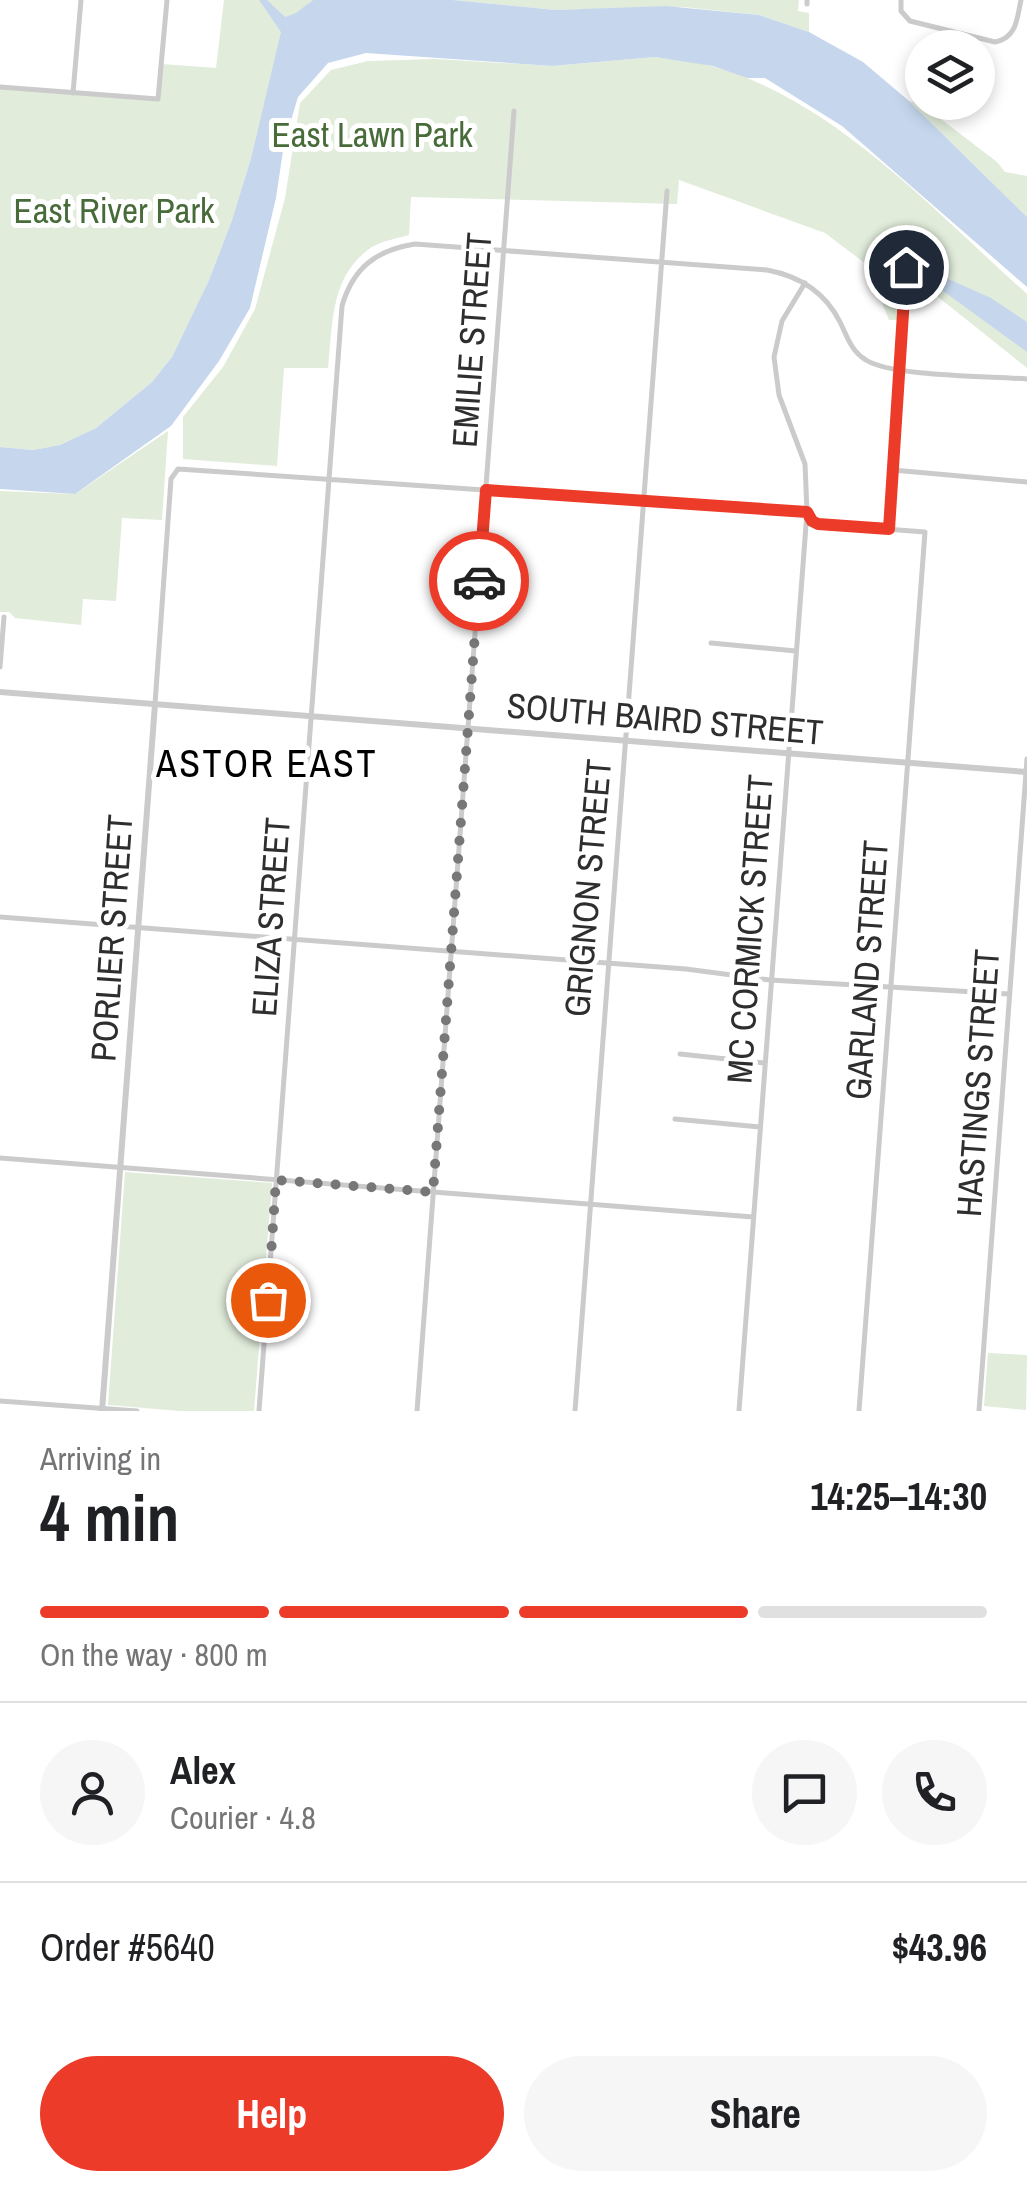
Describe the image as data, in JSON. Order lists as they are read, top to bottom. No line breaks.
{"streets":{"street":["EMILIE STREET","SOUTH BAIRD STREET","GRIGNON STREET","ELIZA STREET","MC CORMICK STREET","PORLIER STREET","GARLAND STREET","HASTINGS STREET"]},"crossings":[["EMILIE STREET","SOUTH BAIRD STREET"],["EMILIE STREET","ELIZA STREET"],["SOUTH BAIRD STREET","GRIGNON STREET"],["SOUTH BAIRD STREET","ELIZA STREET"],["SOUTH BAIRD STREET","MC CORMICK STREET"],["SOUTH BAIRD STREET","PORLIER STREET"],["SOUTH BAIRD STREET","GARLAND STREET"],["SOUTH BAIRD STREET","HASTINGS STREET"],["ELIZA STREET","PORLIER STREET"]],"districts":["ASTOR EAST"],"parks":["East Lawn Park","East River Park"],"page":{"heading":["4 min","Arriving in","14:25–14:30"],"panel":["Alex","Courier · 4.8","Order #5640","$43.96"],"bar":"On the way · 800 m","buttons":["Help","Share"]}}
